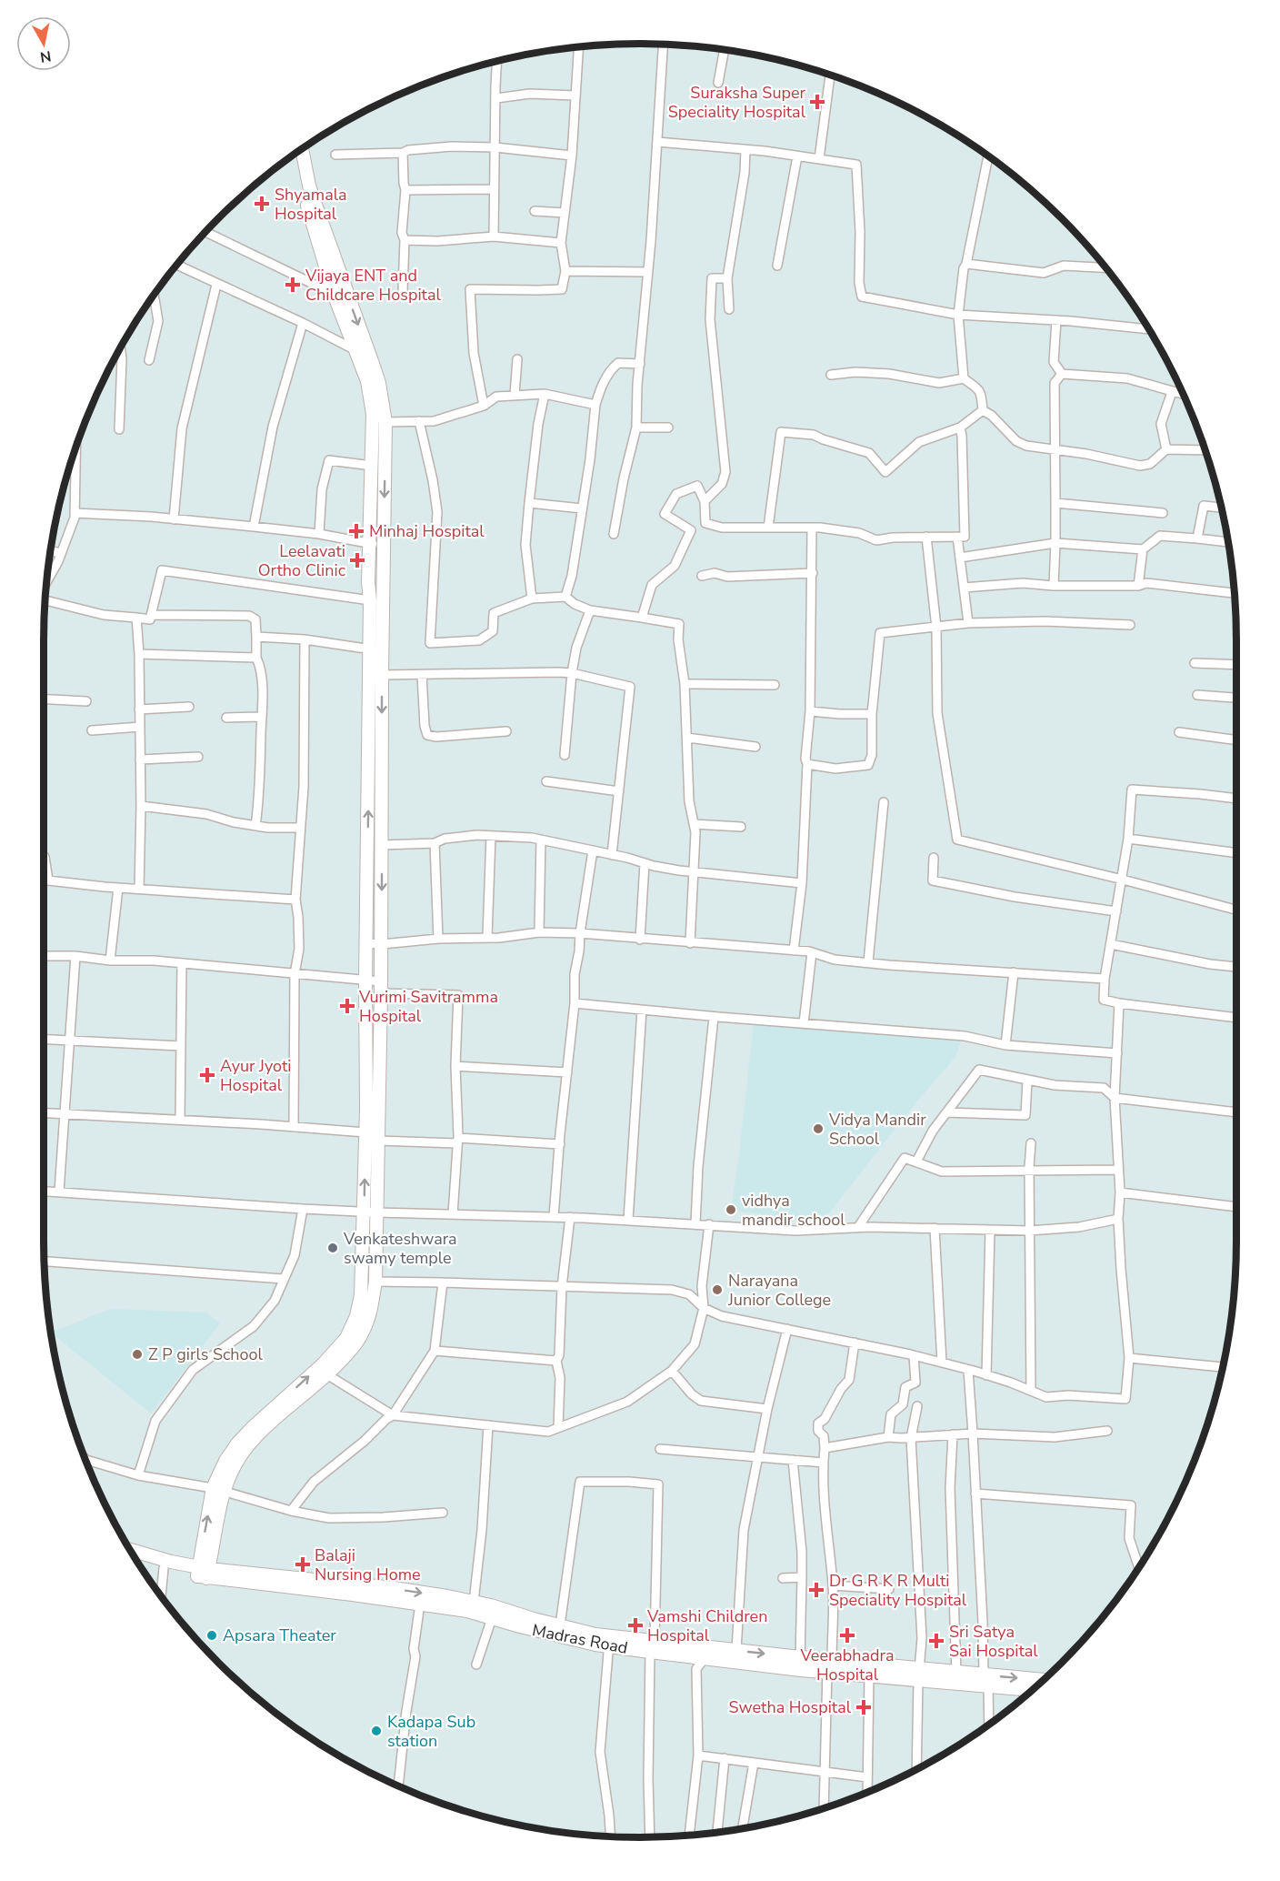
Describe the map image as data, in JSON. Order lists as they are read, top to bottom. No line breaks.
{"streets":{"main road":["Madras Road"]},"places":{"health":["Suraksha Super Speciality Hospital","Shyamala Hospital","Vijaya ENT and Childcare Hospital","Minhaj Hospital","Leelavati Ortho Clinic","Vurimi Savitramma Hospital","Ayur Jyoti Hospital","Balaji Nursing Home","Dr G R K R Multi Speciality Hospital","Vamshi Children Hospital","Veerabhadra Hospital","Sri Satya Sai Hospital","Swetha Hospital"],"other":["Vidya Mandir School","vidhya mandir school","Venkateshwara swamy temple","Narayana Junior College","Z P girls School","Apsara Theater","Kadapa Sub station"]},"north":"bottom"}
